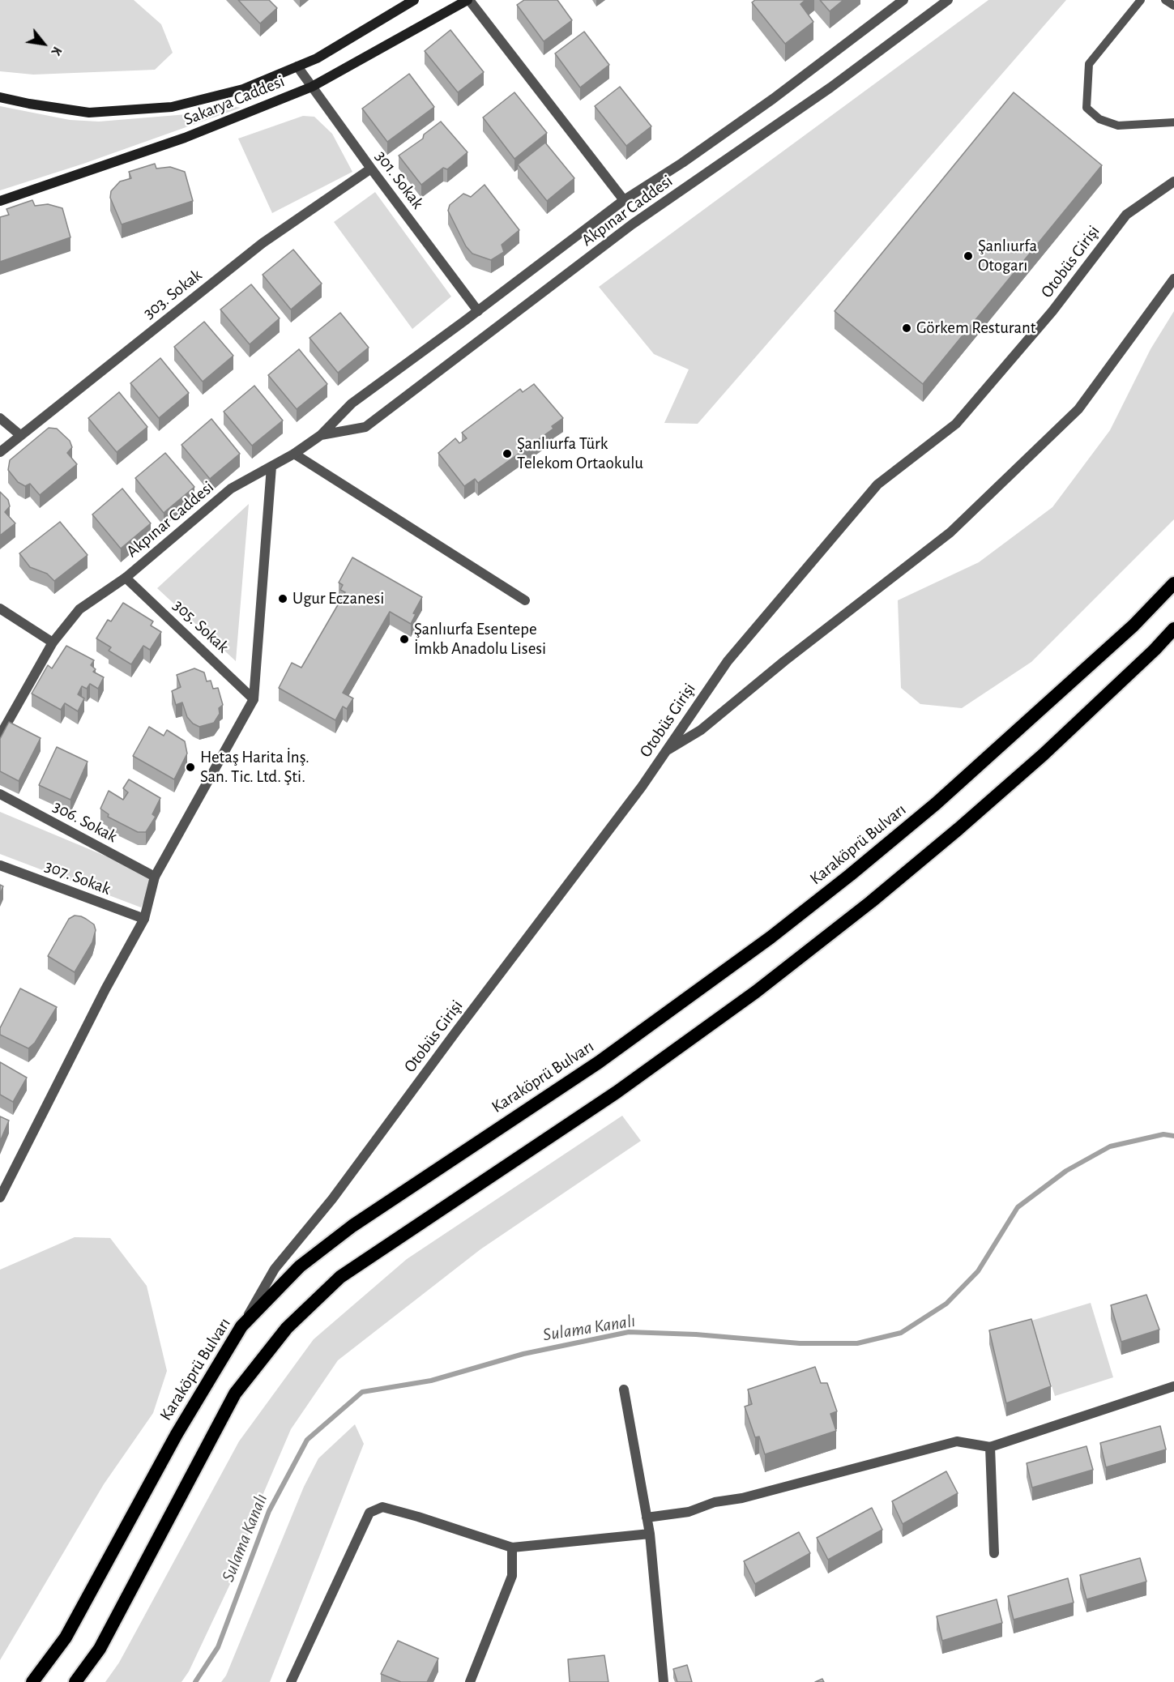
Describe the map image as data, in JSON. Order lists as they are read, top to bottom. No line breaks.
{"streets":{"highway":["Karaköprü Bulvarı"],"main road":["Sakarya Caddesi"],"street":["301. Sokak","Akpınar Caddesi","Otobüs Girişi","303. Sokak","305. Sokak","306. Sokak","307. Sokak"]},"crossings":[["Sakarya Caddesi","301. Sokak"],["301. Sokak","Akpınar Caddesi"],["301. Sokak","303. Sokak"],["Akpınar Caddesi","305. Sokak"],["Otobüs Girişi","Karaköprü Bulvarı"]],"water":["Sulama Kanalı"],"places":["Şanlıurfa Otogarı","Görkem Resturant","Şanlıurfa Türk Telekom Ortaokulu","Ugur Eczanesi","Şanlıurfa Esentepe İmkb Anadolu Lisesi","Hetaş Harita İnş. San. Tic. Ltd. Şti."],"north":"bottom right"}
